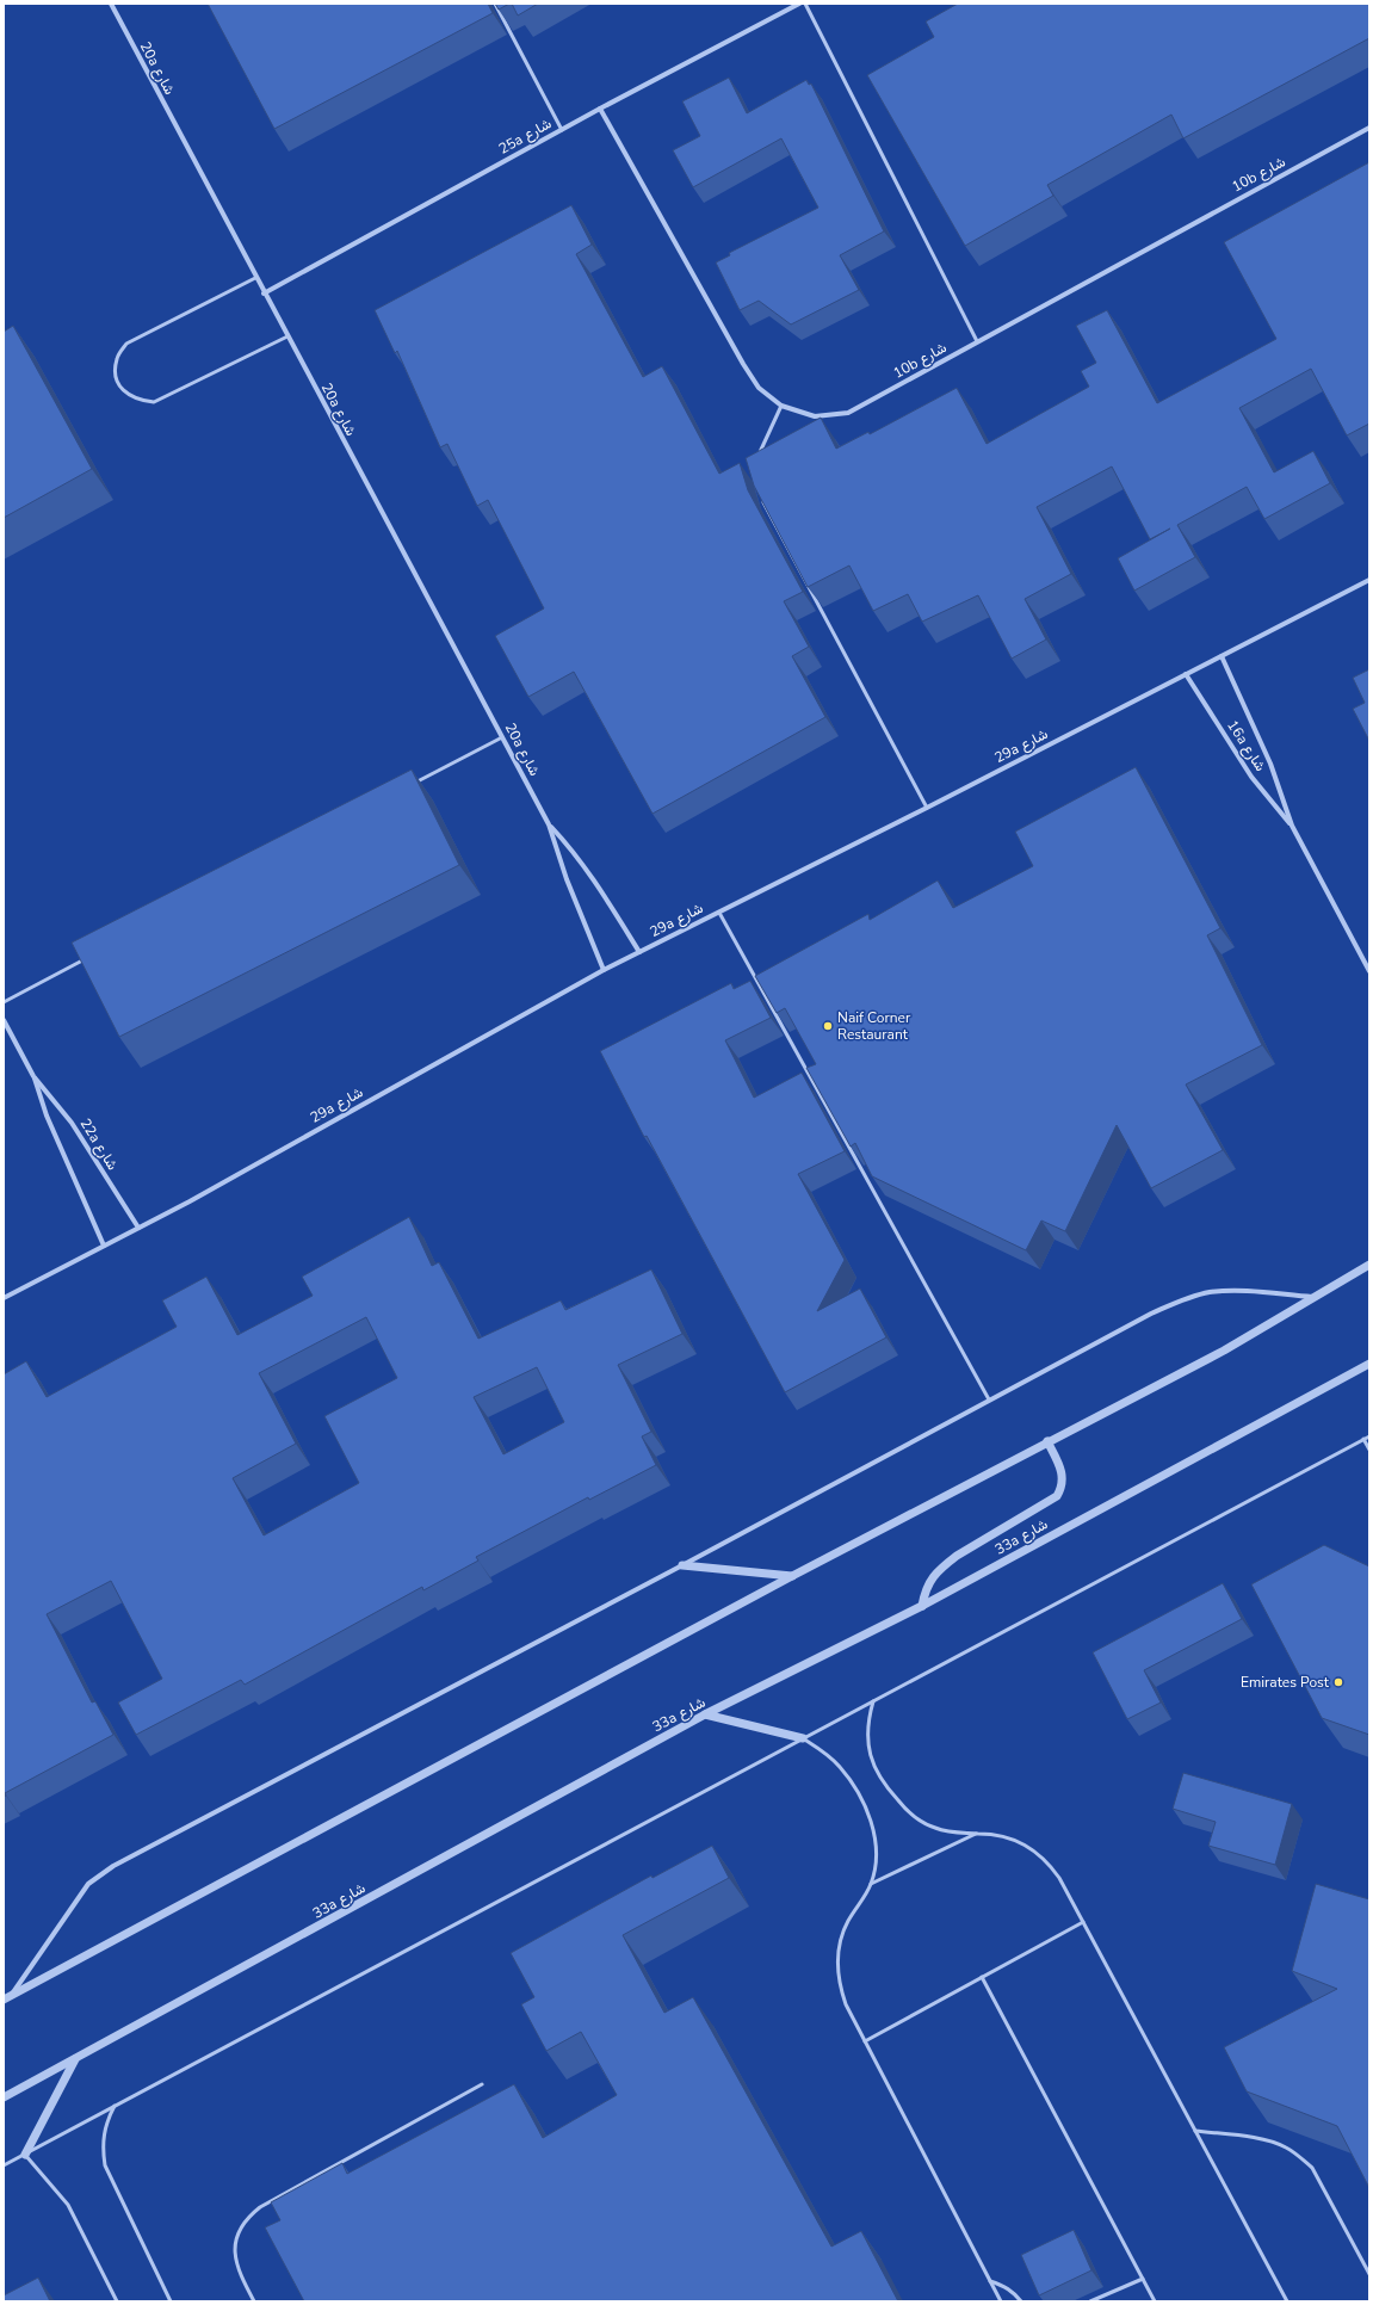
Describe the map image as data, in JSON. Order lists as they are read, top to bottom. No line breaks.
{"streets":{"street":["20a شارع","25a شارع","10b شارع","29a شارع","16a شارع","22a شارع","33a شارع"]},"crossings":[["20a شارع","25a شارع"],["20a شارع","29a شارع"],["25a شارع","10b شارع"],["29a شارع","16a شارع"],["29a شارع","22a شارع"]],"places":["Naif Corner Restaurant","Emirates Post"]}
